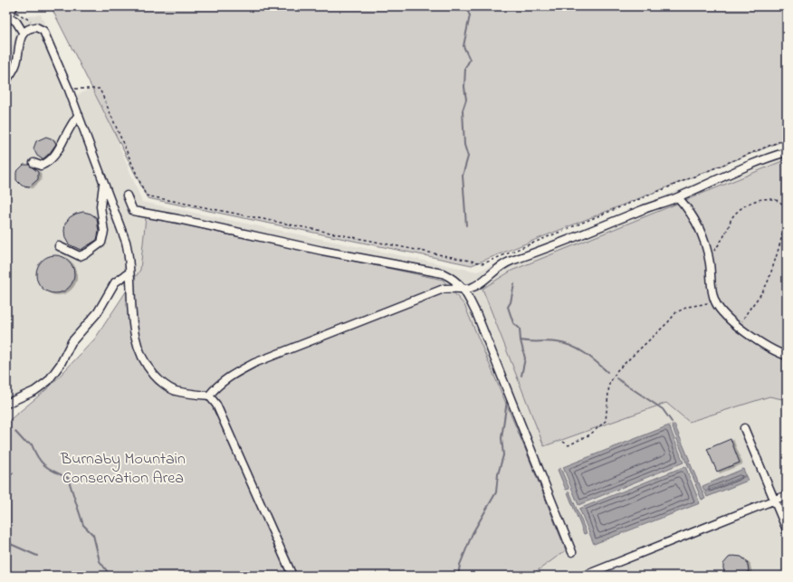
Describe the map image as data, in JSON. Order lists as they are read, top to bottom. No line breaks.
{"parks":["Burnaby Mountain Conservation Area"]}
